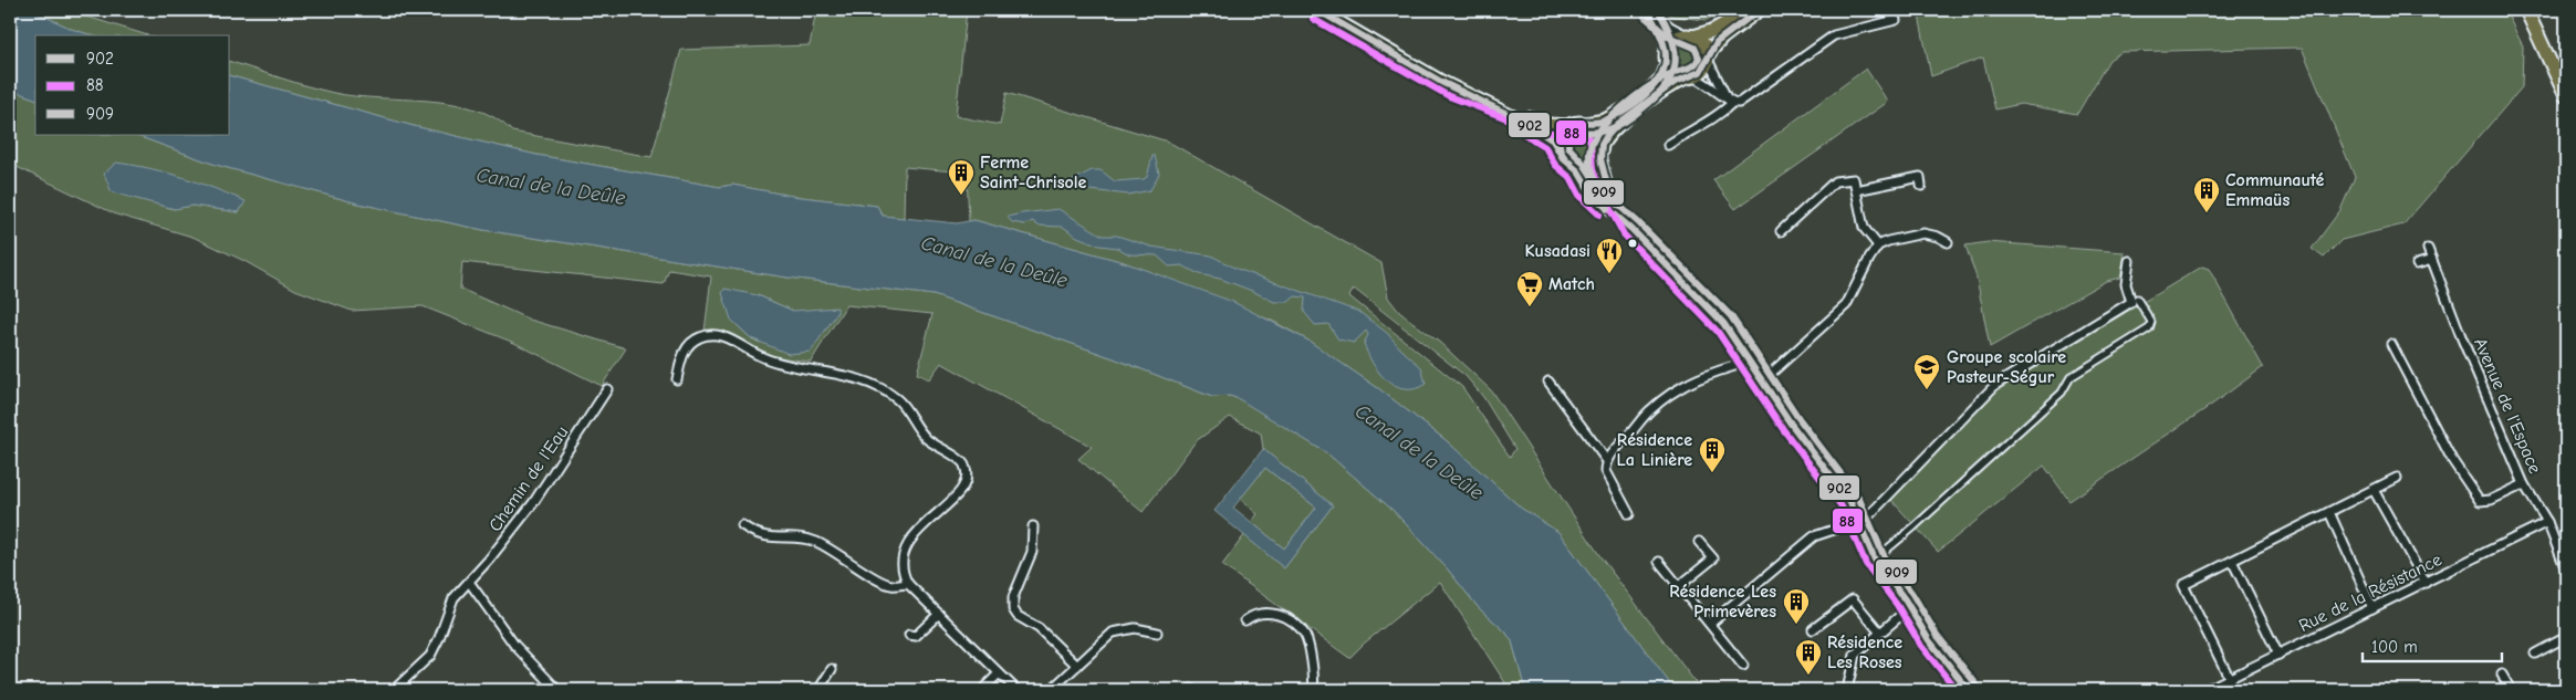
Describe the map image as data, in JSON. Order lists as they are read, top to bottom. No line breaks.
{"streets":{"street":["Avenue de l'Espace","Chemin de l'Eau","Rue de la Résistance"]},"crossings":[["Avenue de l'Espace","Rue de la Résistance"]],"water":["Canal de la Deûle"],"places":{"building":["Ferme Saint-Chrisole","Communauté Emmaüs","Résidence La Linière","Résidence Les Primevères","Résidence Les Roses"],"restaurant":["Kusadasi"],"supermarket":["Match"],"school or university":["Groupe scolaire Pasteur-Ségur"]},"lines":["transit line 902","transit line 909","transit line 88"],"legend":["902","88","909"],"scale_bar":"100 m"}
